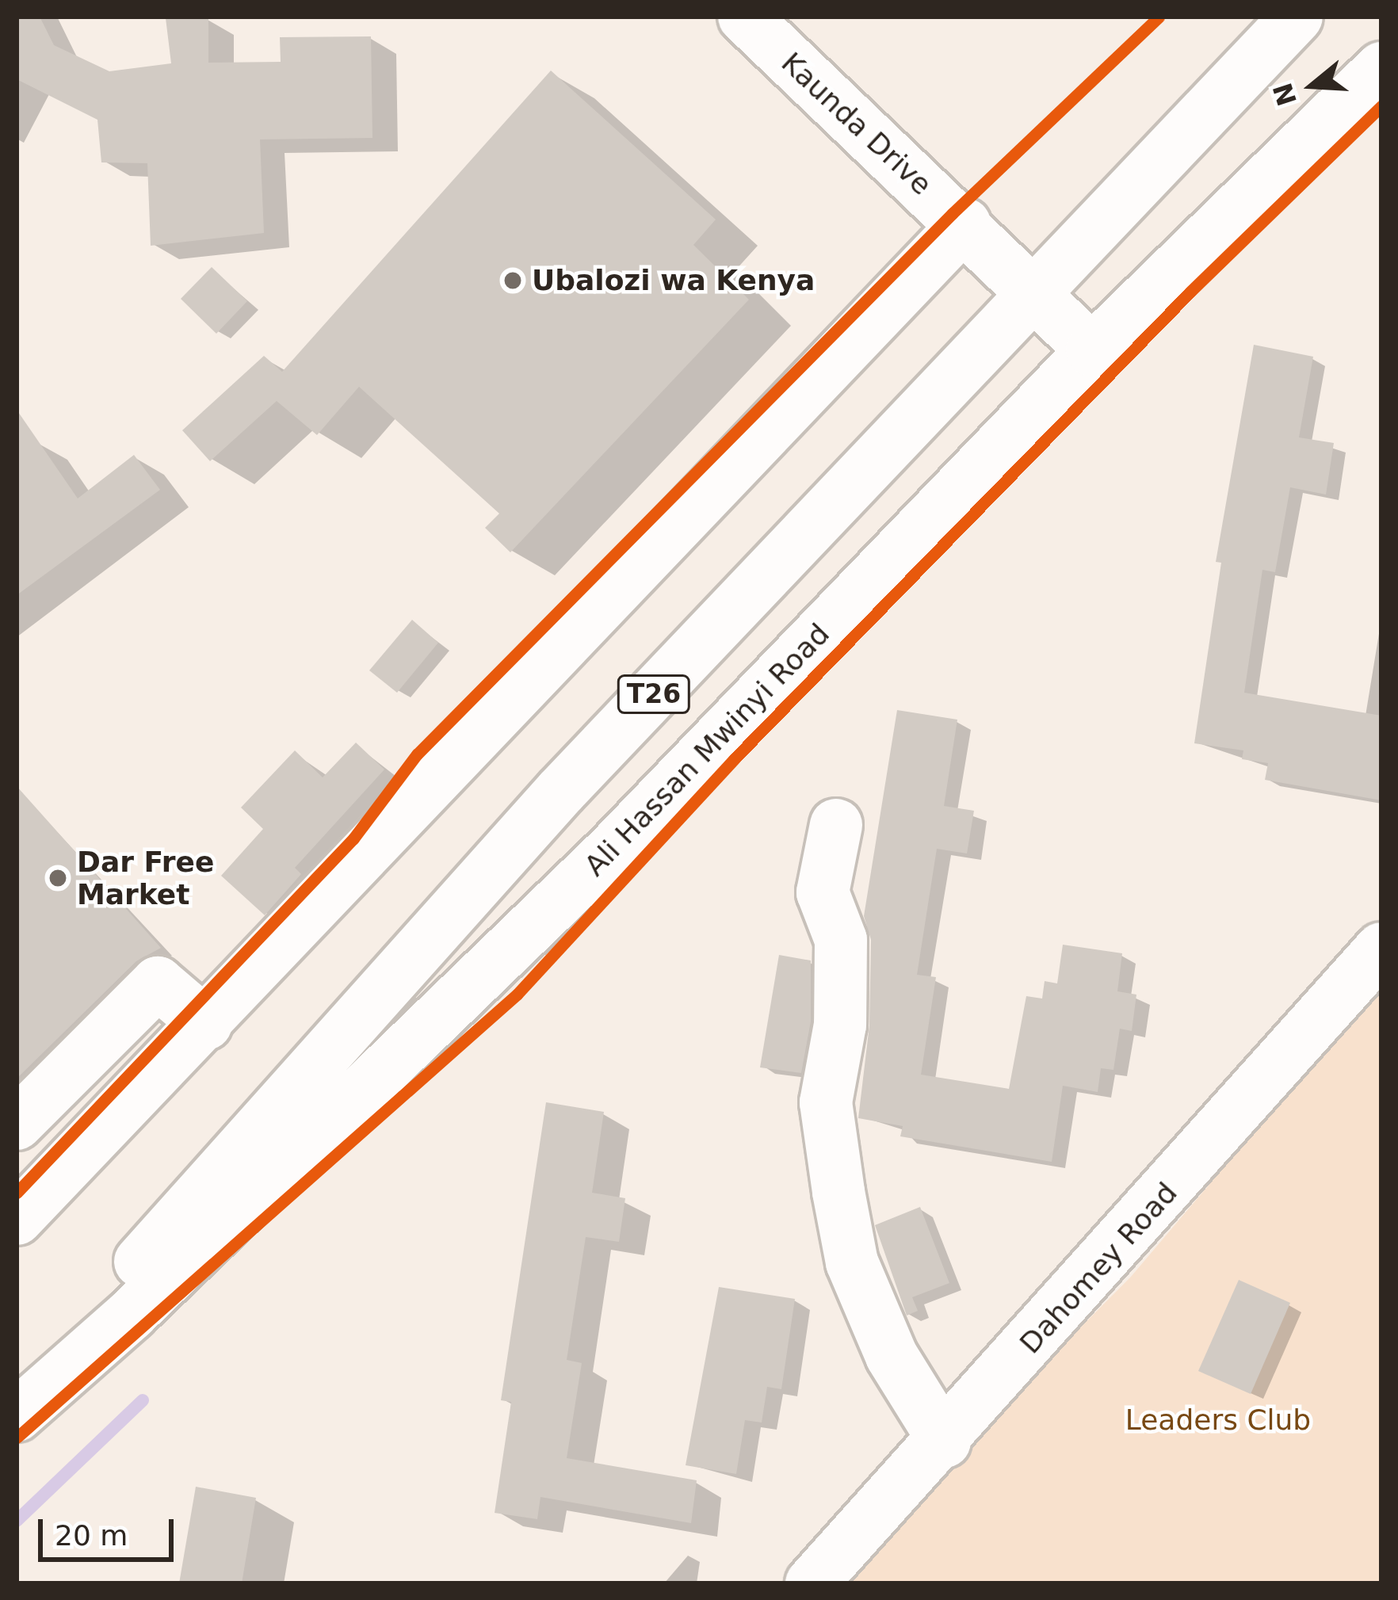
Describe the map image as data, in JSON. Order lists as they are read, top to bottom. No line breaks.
{"streets":{"main road":["Kaunda Drive","T26","Ali Hassan Mwinyi Road","Dahomey Road"]},"crossings":[["Kaunda Drive","T26"],["Kaunda Drive","Ali Hassan Mwinyi Road"]],"parks":["Leaders Club"],"places":["Ubalozi wa Kenya","Dar Free Market"],"scale_bar":"20 m","north":"left"}
